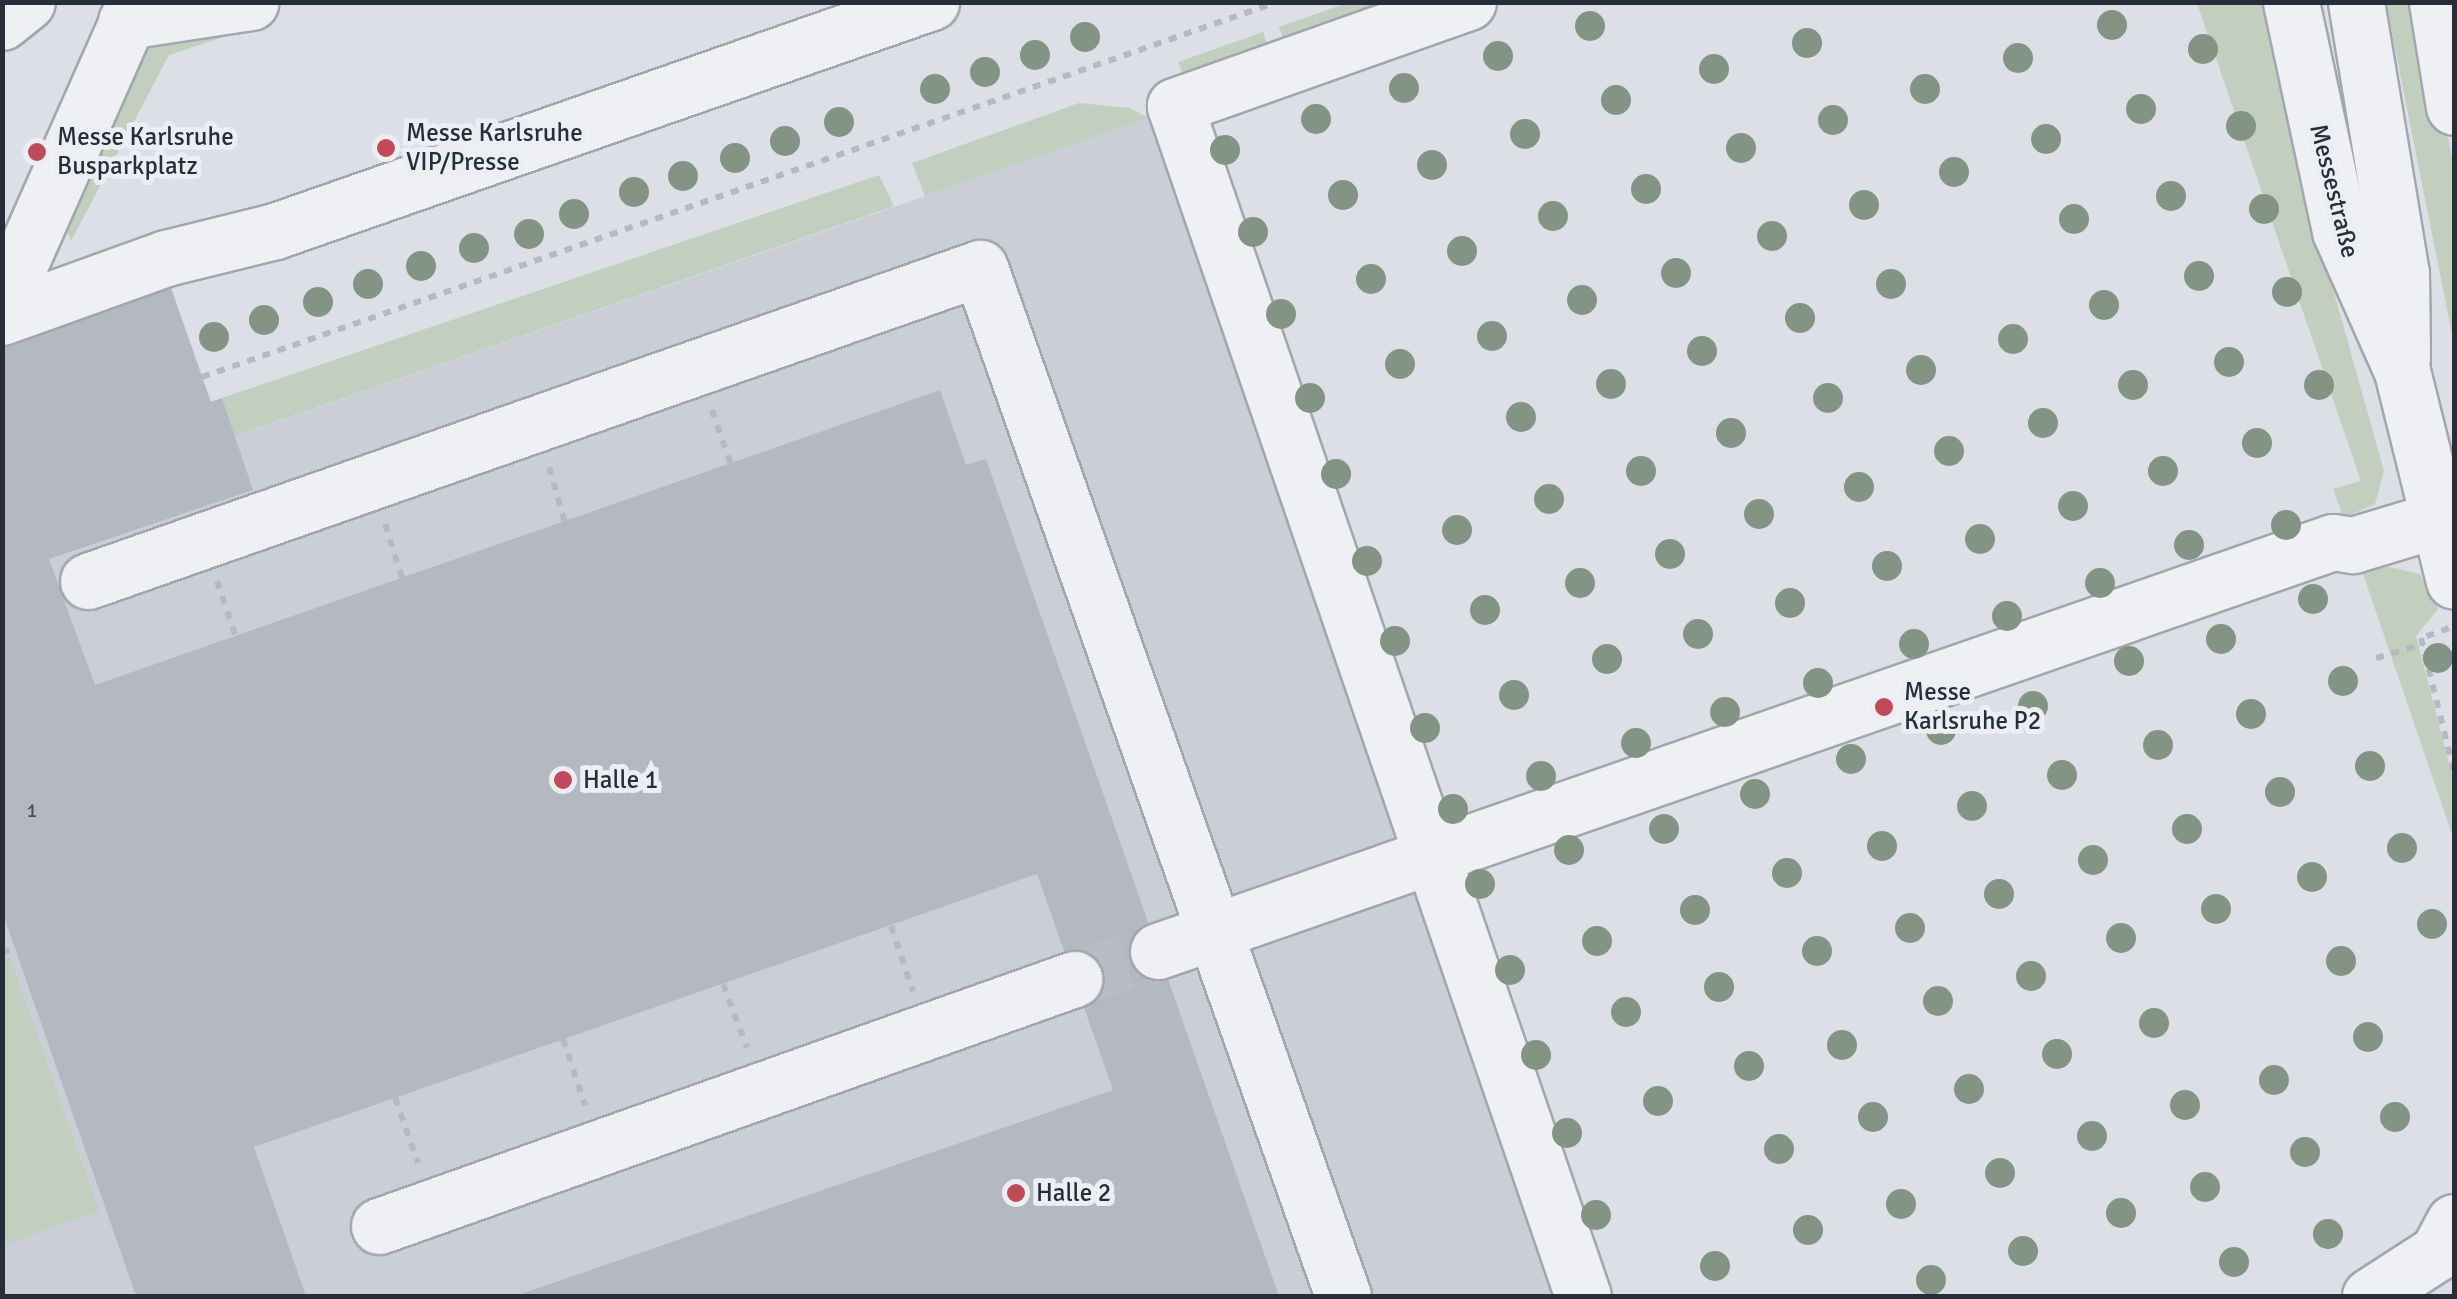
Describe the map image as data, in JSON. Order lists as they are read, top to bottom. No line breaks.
{"streets":{"street":["Messestraße"]},"places":["Messe Karlsruhe VIP/Presse","Messe Karlsruhe Busparkplatz","Messe Karlsruhe P2","Halle 1","Halle 2"],"house_numbers":["1"]}
